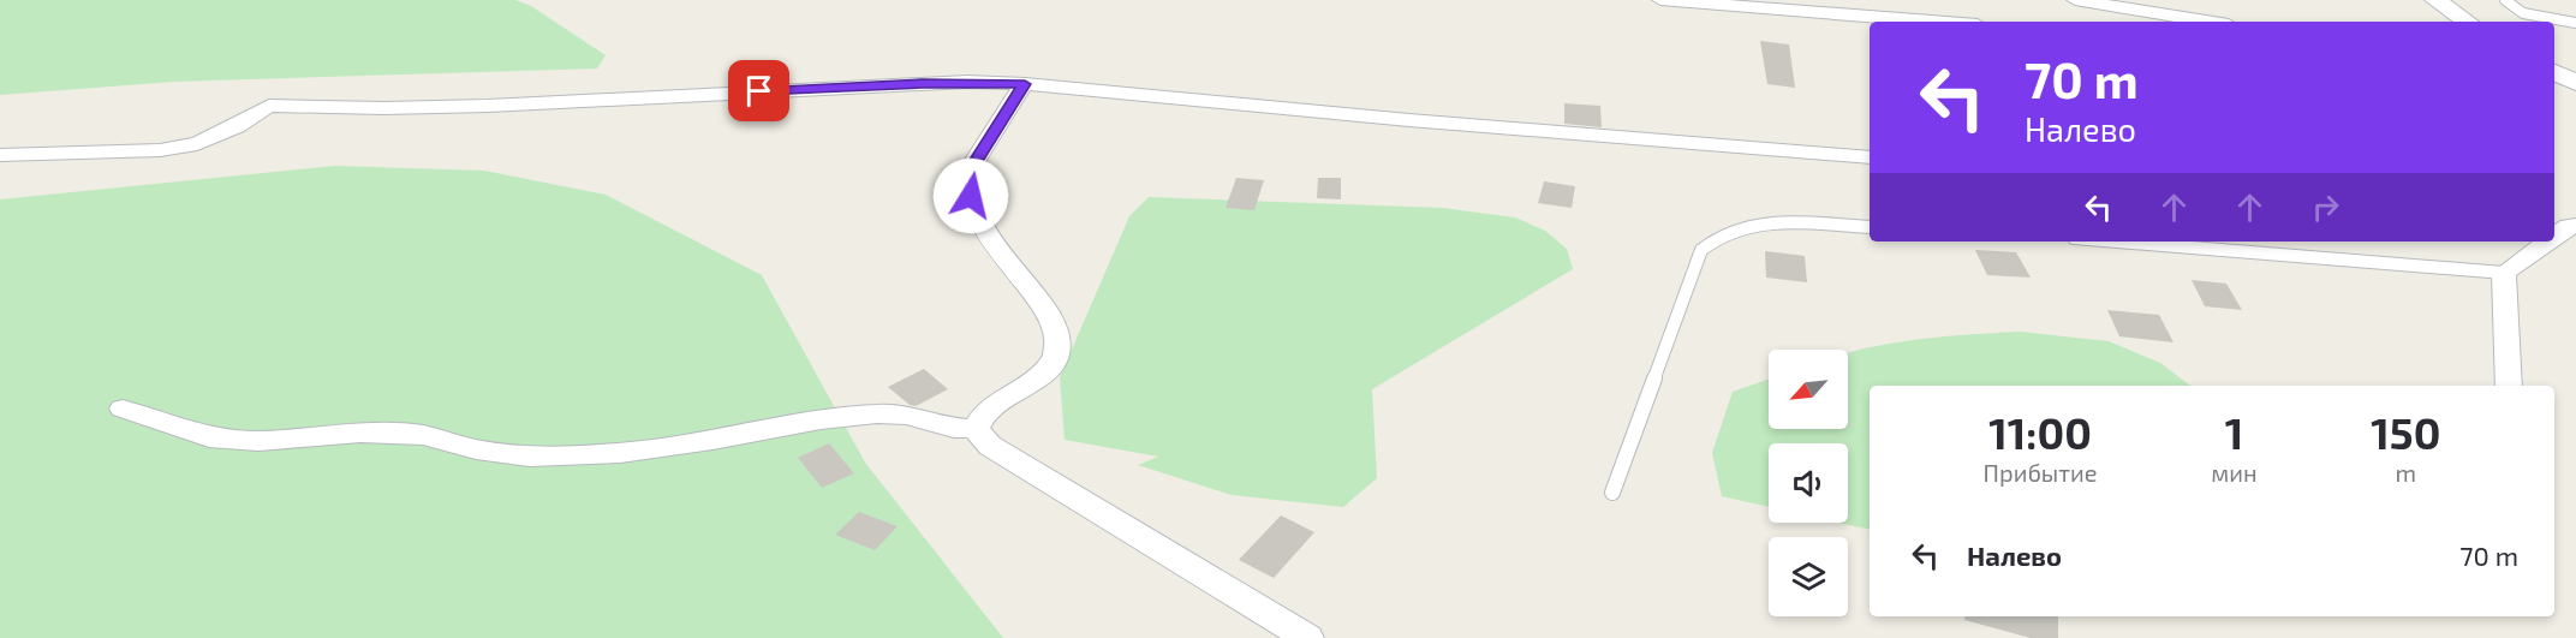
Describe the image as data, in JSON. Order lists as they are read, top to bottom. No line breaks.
{"north":"bottom left","page":{"turn":["70 m","Налево"],"eta":["11:00","Прибытие","1","мин","150","m"],"list":[{"name":"Налево","value":"70 m"}]}}
